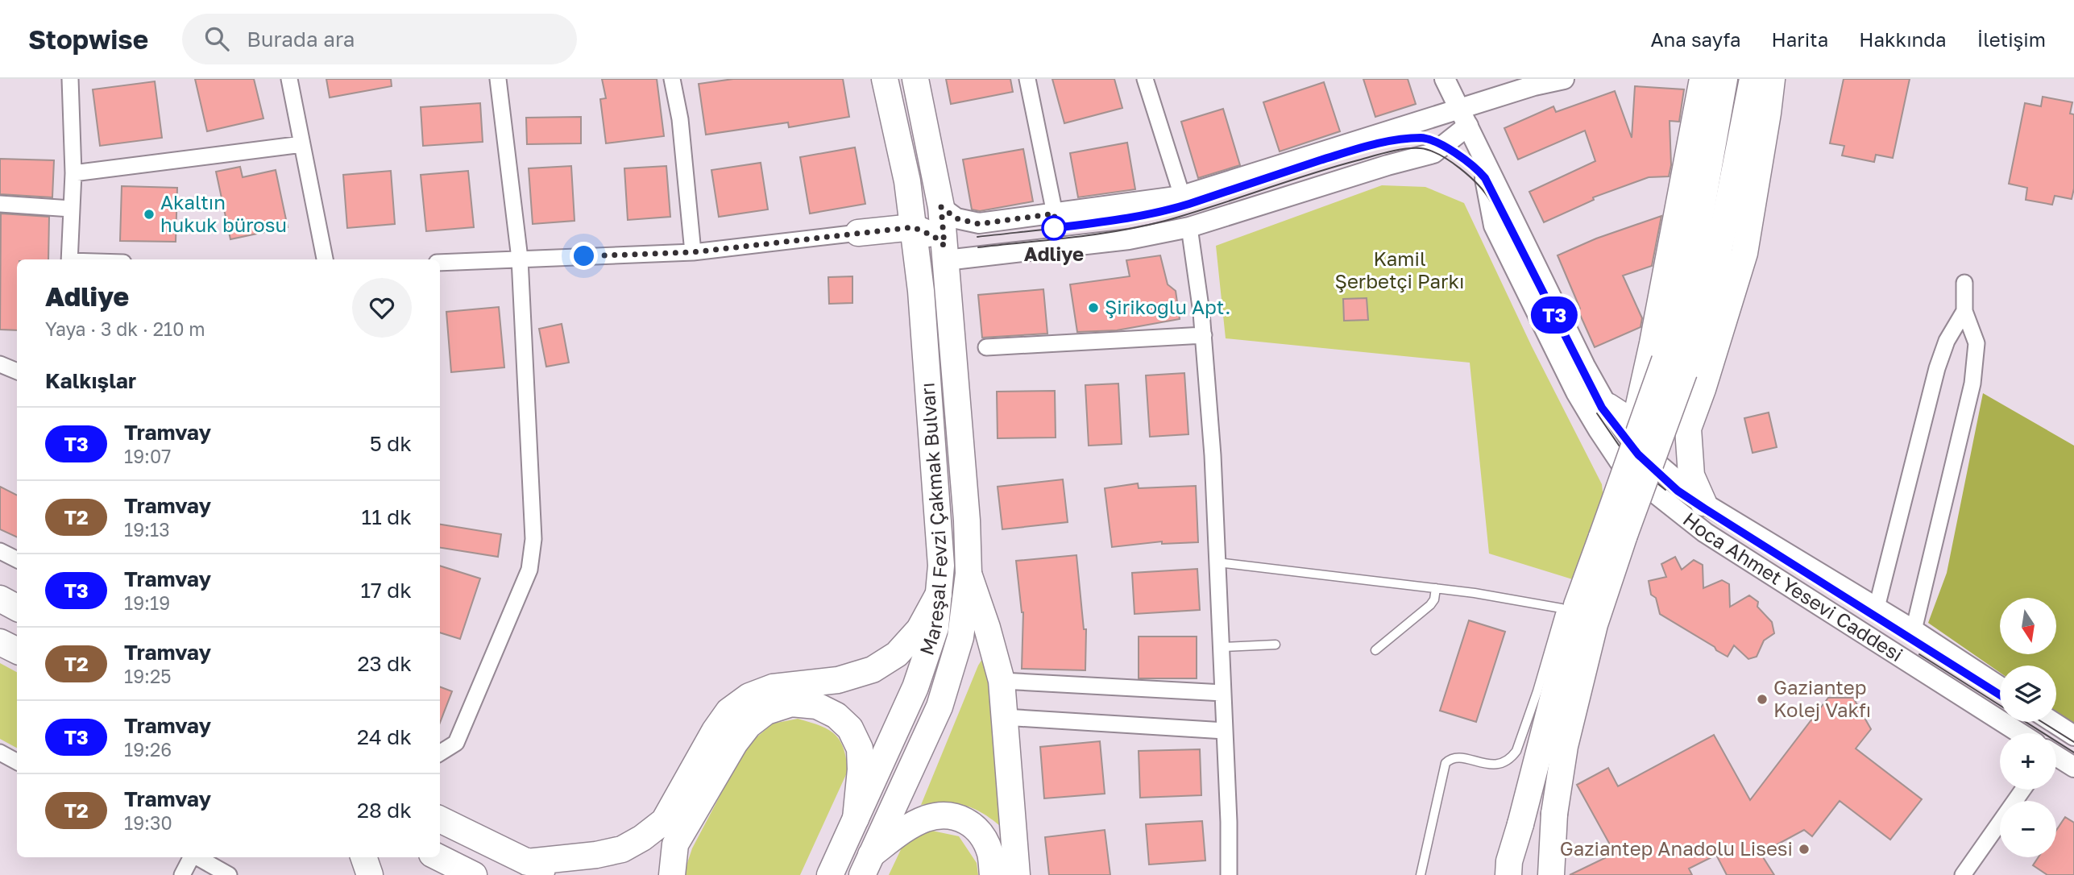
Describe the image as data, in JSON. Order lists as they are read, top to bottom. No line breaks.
{"streets":{"main road":["Mareşal Fevzi Çakmak Bulvarı"],"street":["Hoca Ahmet Yesevi Caddesi"]},"parks":["Kamil Şerbetçi Parkı"],"places":["Akaltın hukuk bürosu","Adliye","Şirikoğlu Apt.","Gaziantep Kolej Vakfı","Gaziantep Anadolu Lisesi"],"lines":["tram line T3"],"north":"bottom","page":{"header":"Stopwise","search":"Burada ara","nav":["Ana sayfa","Harita","Hakkında","İletişim"],"on_map":"T3","heading":[["Adliye","Yaya · 3 dk · 210 m"],"Kalkışlar"],"list":[{"mark":"T3","name":"Tramvay","note":"19:07","value":"5 dk"},{"mark":"T2","name":"Tramvay","note":"19:13","value":"11 dk"},{"mark":"T3","name":"Tramvay","note":"19:19","value":"17 dk"},{"mark":"T2","name":"Tramvay","note":"19:25","value":"23 dk"},{"mark":"T3","name":"Tramvay","note":"19:26","value":"24 dk"},{"mark":"T2","name":"Tramvay","note":"19:30","value":"28 dk"}],"map_buttons":["+","−"]}}
